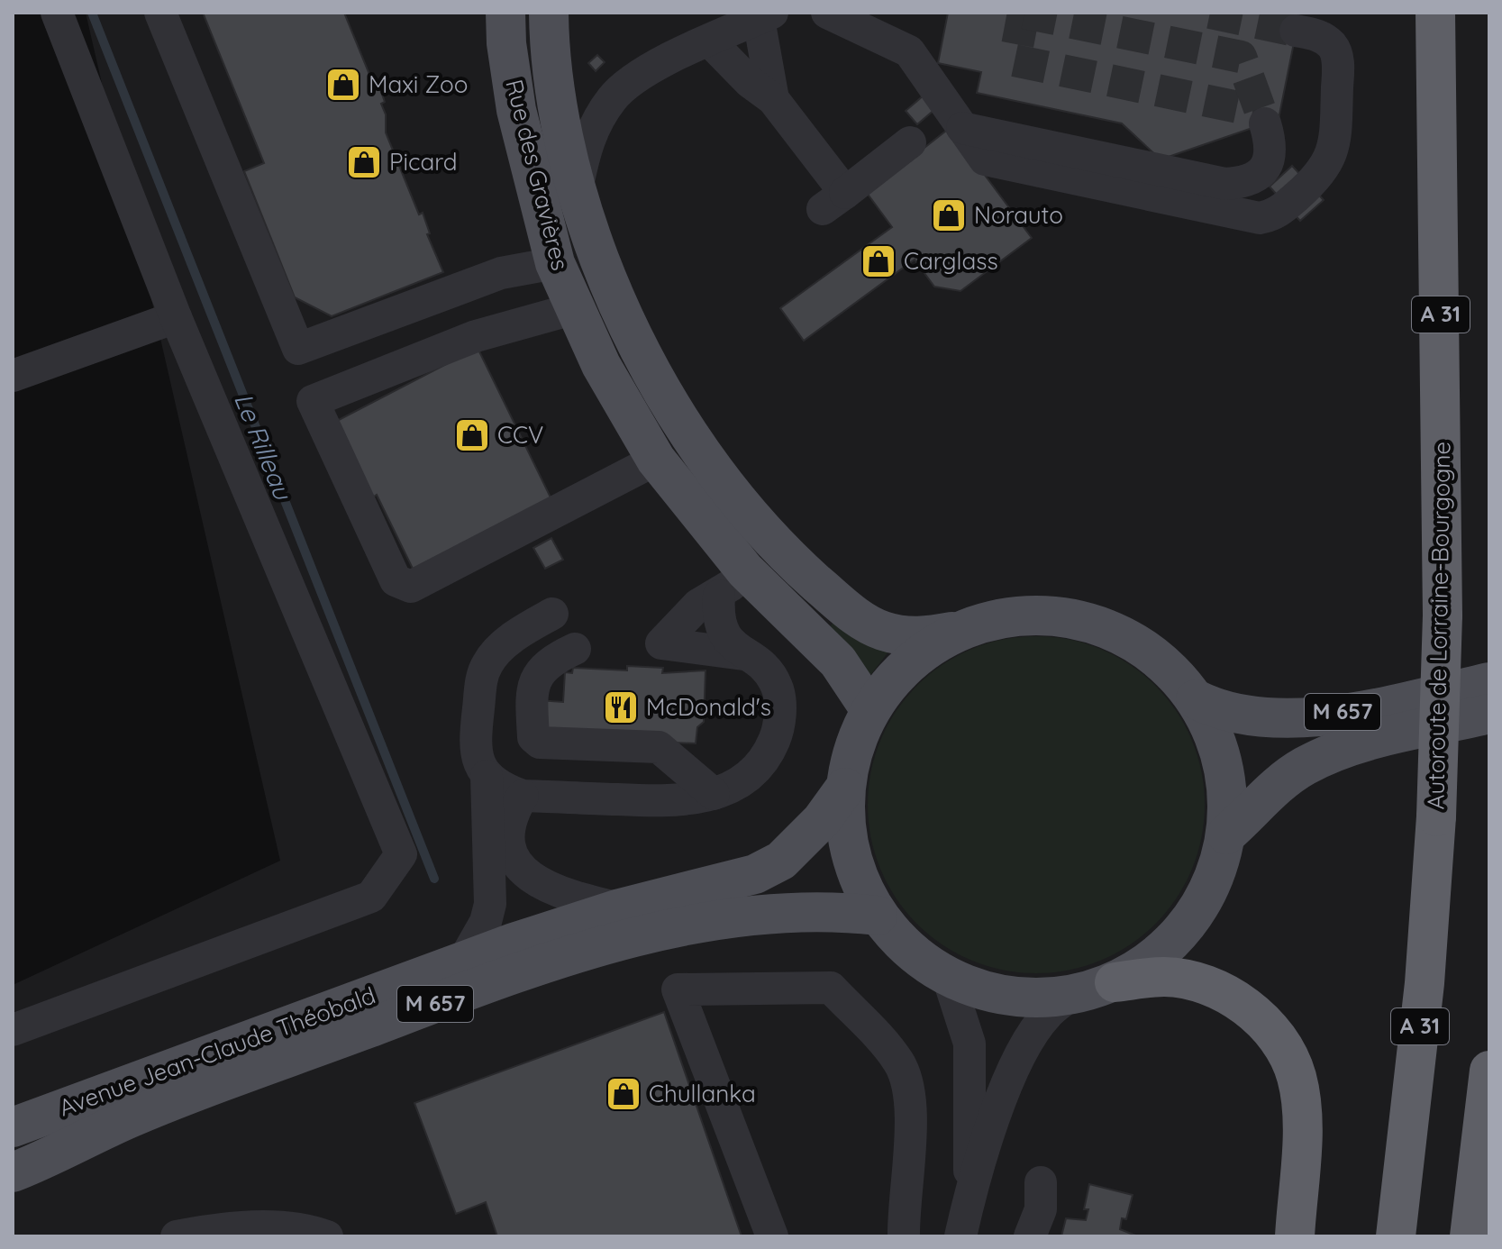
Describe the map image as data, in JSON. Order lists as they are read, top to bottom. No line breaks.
{"streets":{"highway":["A 31","Autoroute de Lorraine-Bourgogne"],"main road":["Rue des Gravières","M 657","Avenue Jean-Claude Théobald"]},"water":["Le Rilleau"],"places":{"shop":["Maxi Zoo","Picard","Norauto","Carglass","CCV","Chullanka"],"restaurant":["McDonald's"]}}
